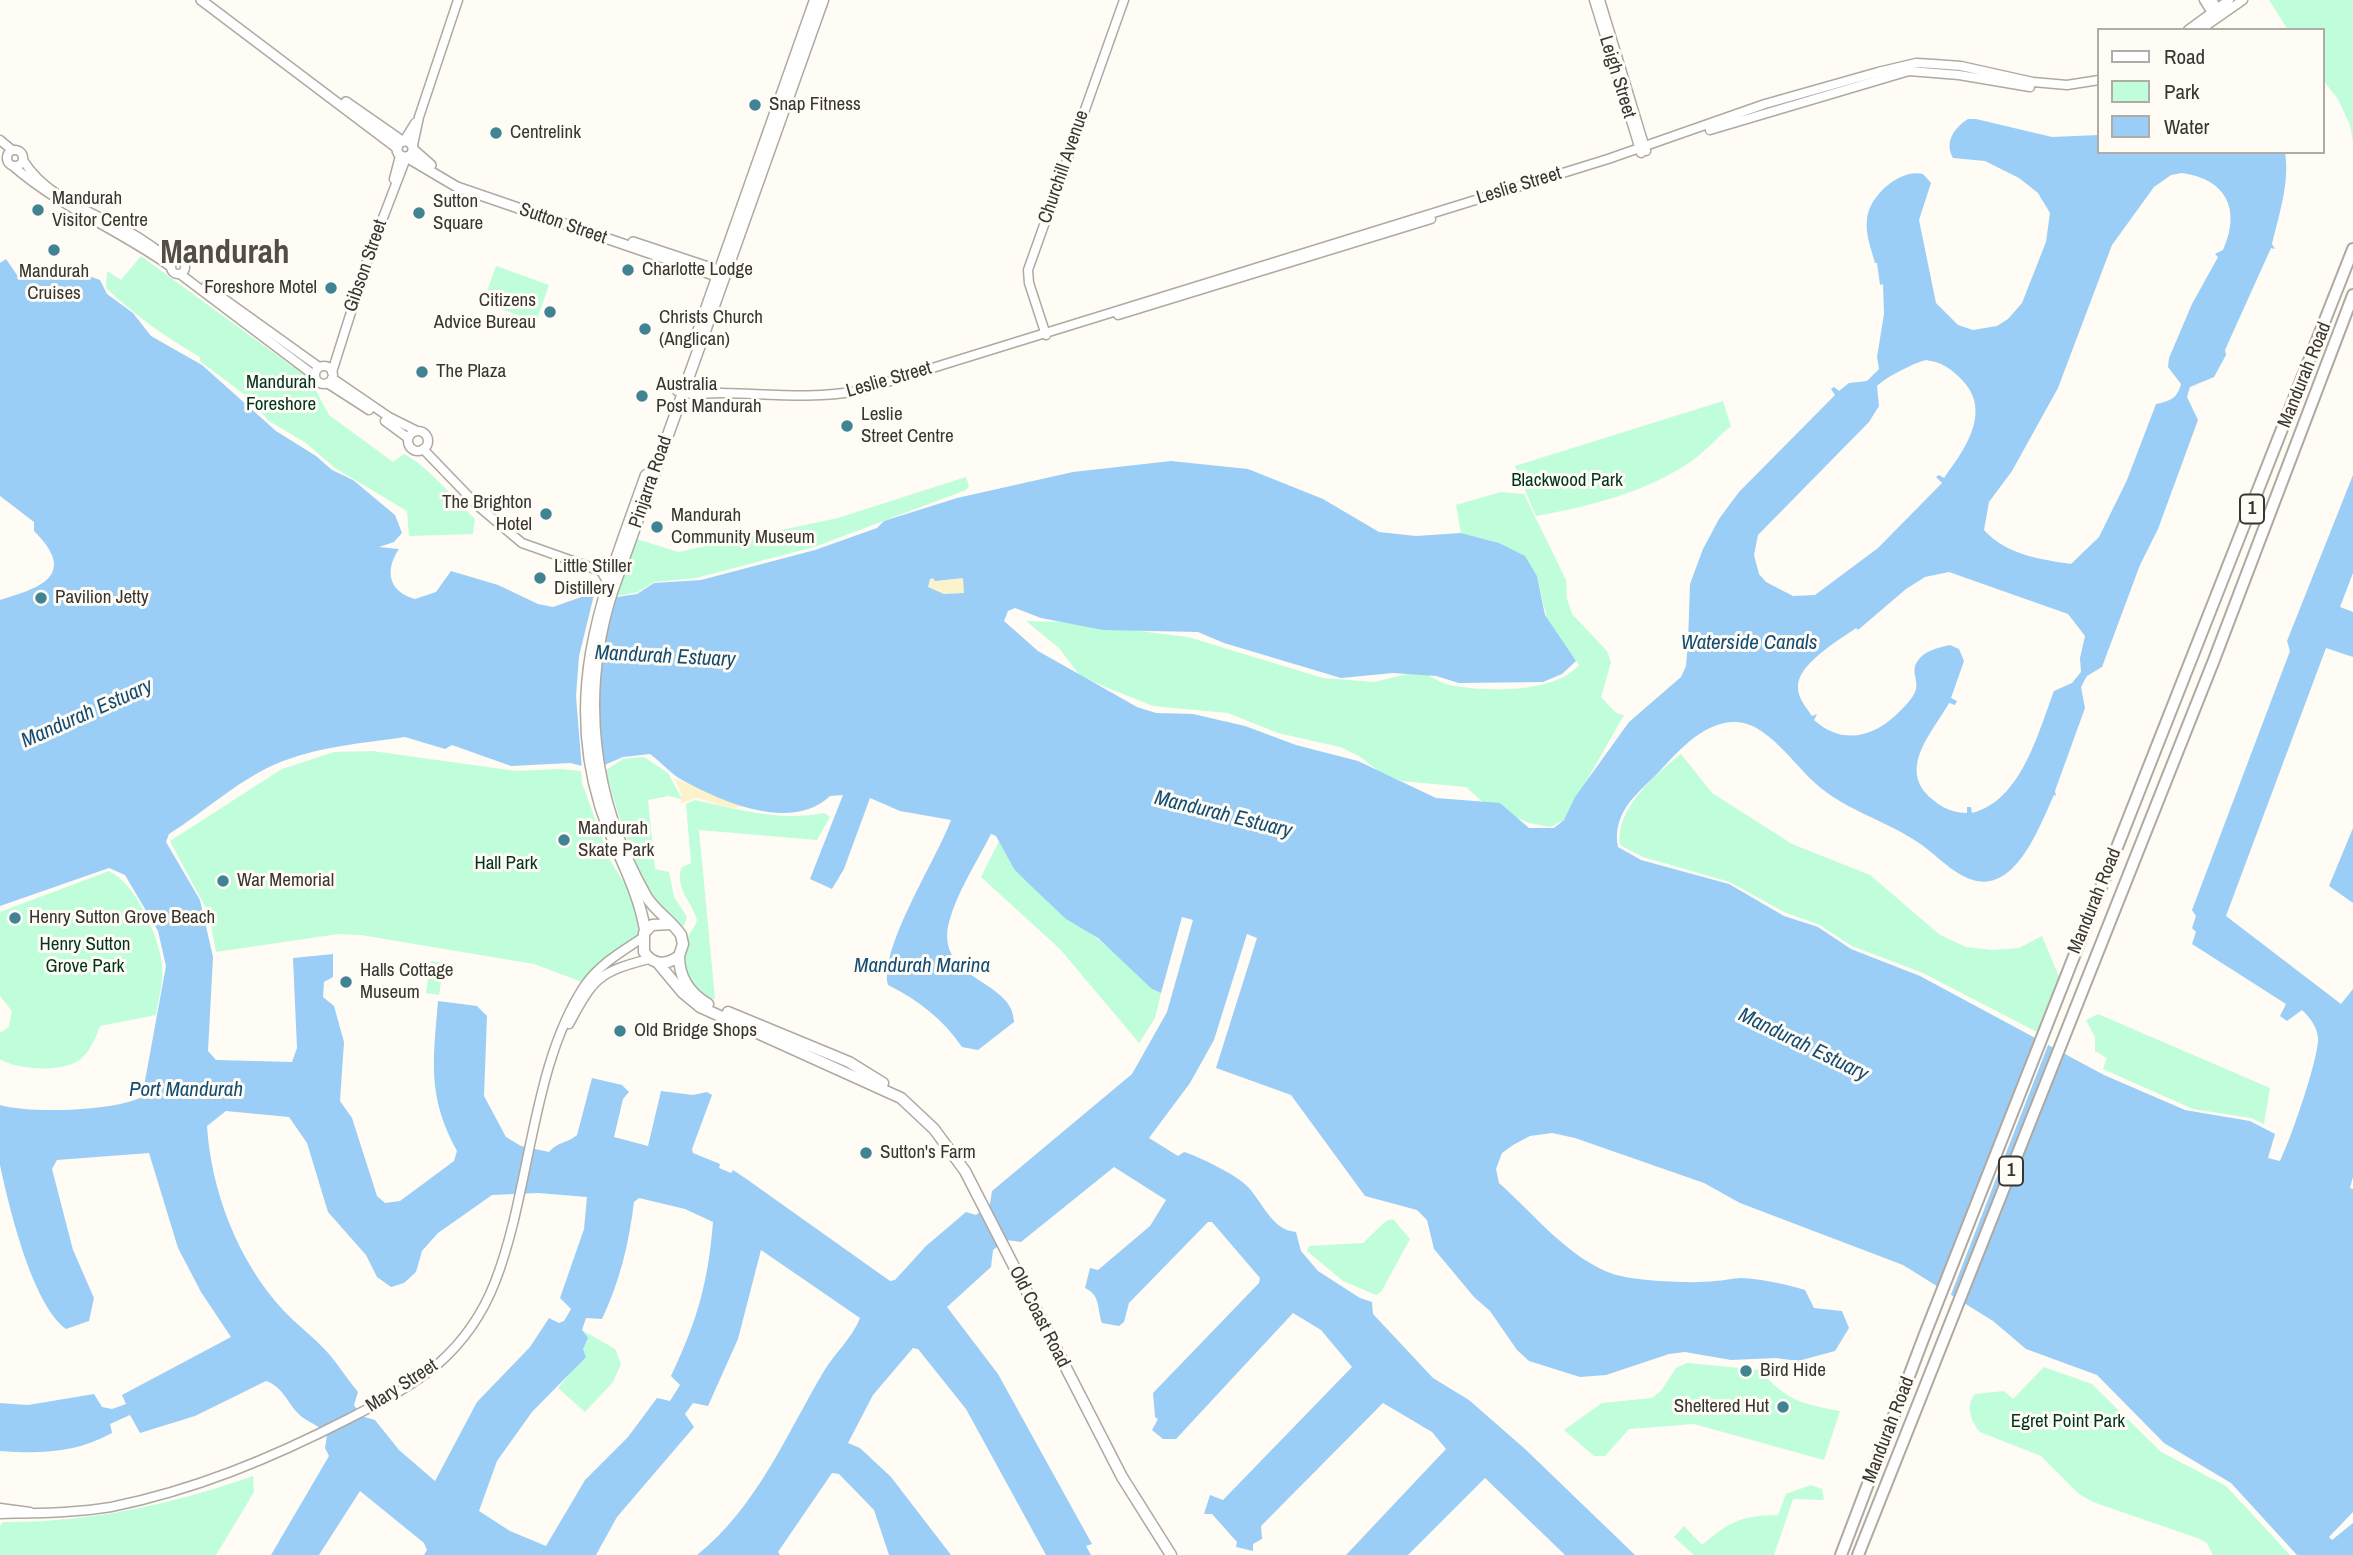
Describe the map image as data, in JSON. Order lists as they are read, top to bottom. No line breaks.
{"streets":{"highway":["Mandurah Road","1"],"main road":["Sutton Street","Pinjarra Road","Old Coast Road"],"street":["Leigh Street","Churchill Avenue","Leslie Street","Gibson Street","Mary Street"]},"crossings":[["Leigh Street","Leslie Street"],["Churchill Avenue","Leslie Street"],["Leslie Street","Pinjarra Road"],["Sutton Street","Gibson Street"],["Sutton Street","Pinjarra Road"],["Pinjarra Road","Old Coast Road"],["Pinjarra Road","Mary Street"],["Old Coast Road","Mary Street"]],"districts":["Mandurah"],"water":["Waterside Canals","Mandurah Estuary","Mandurah Marina","Port Mandurah"],"parks":["Mandurah Foreshore","Blackwood Park","Hall Park","Henry Sutton Grove Park","Egret Point Park"],"places":["Snap Fitness","Centrelink","Mandurah Visitor Centre","Sutton Square","Mandurah Cruises","Charlotte Lodge","Foreshore Motel","Citizens Advice Bureau","Christs Church (Anglican)","The Plaza","Australia Post Mandurah","Leslie Street Centre","The Brighton Hotel","Mandurah Community Museum","Little Stiller Distillery","Pavilion Jetty","Mandurah Skate Park","War Memorial","Henry Sutton Grove Beach","Halls Cottage Museum","Old Bridge Shops","Sutton's Farm","Bird Hide","Sheltered Hut"],"legend":["Road","Park","Water"]}
